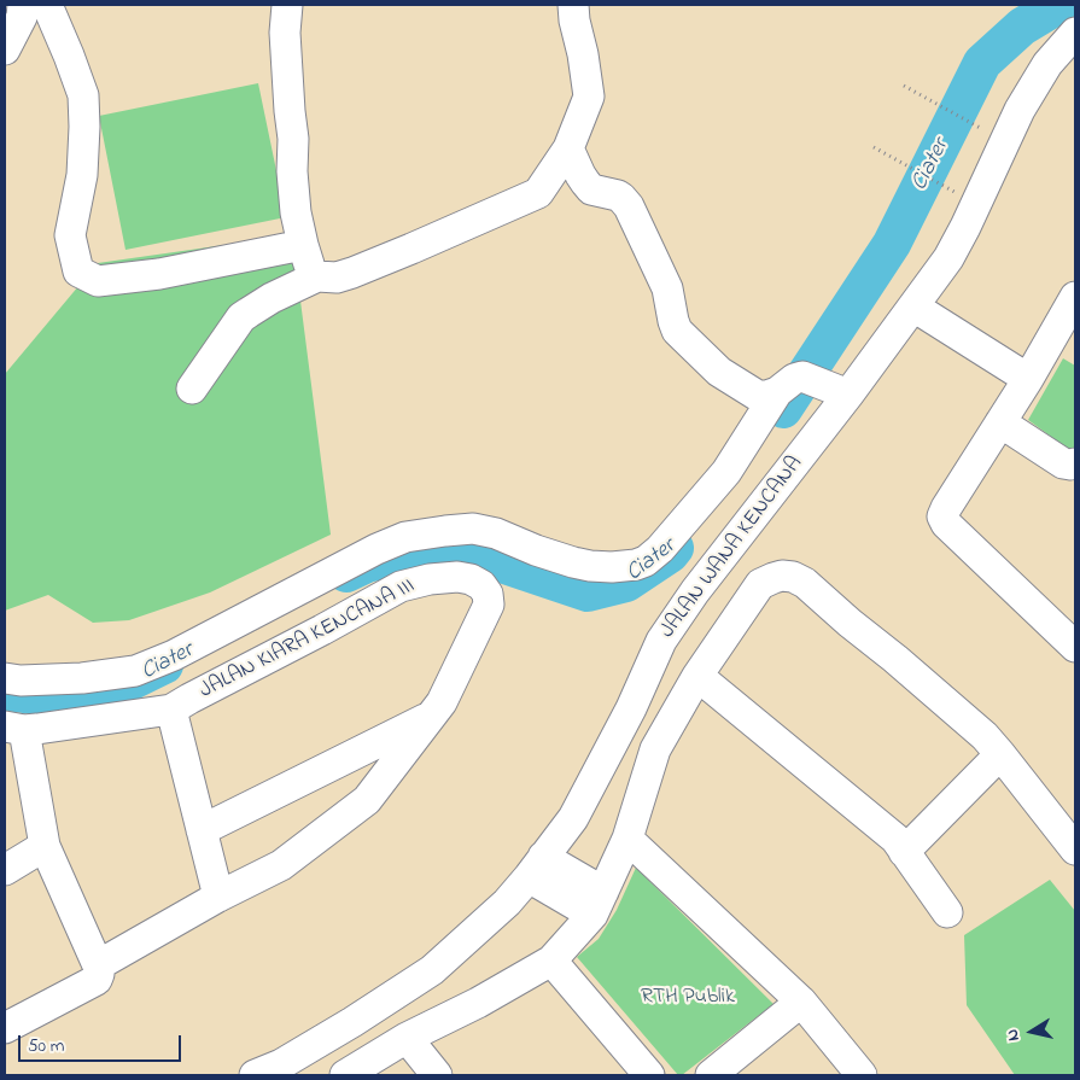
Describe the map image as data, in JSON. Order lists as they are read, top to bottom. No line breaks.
{"streets":{"street":["JALAN WANA KENCANA","JALAN KIARA KENCANA III"]},"water":["Ciater"],"parks":["RTH Publik"],"scale_bar":"50 m","north":"left"}
